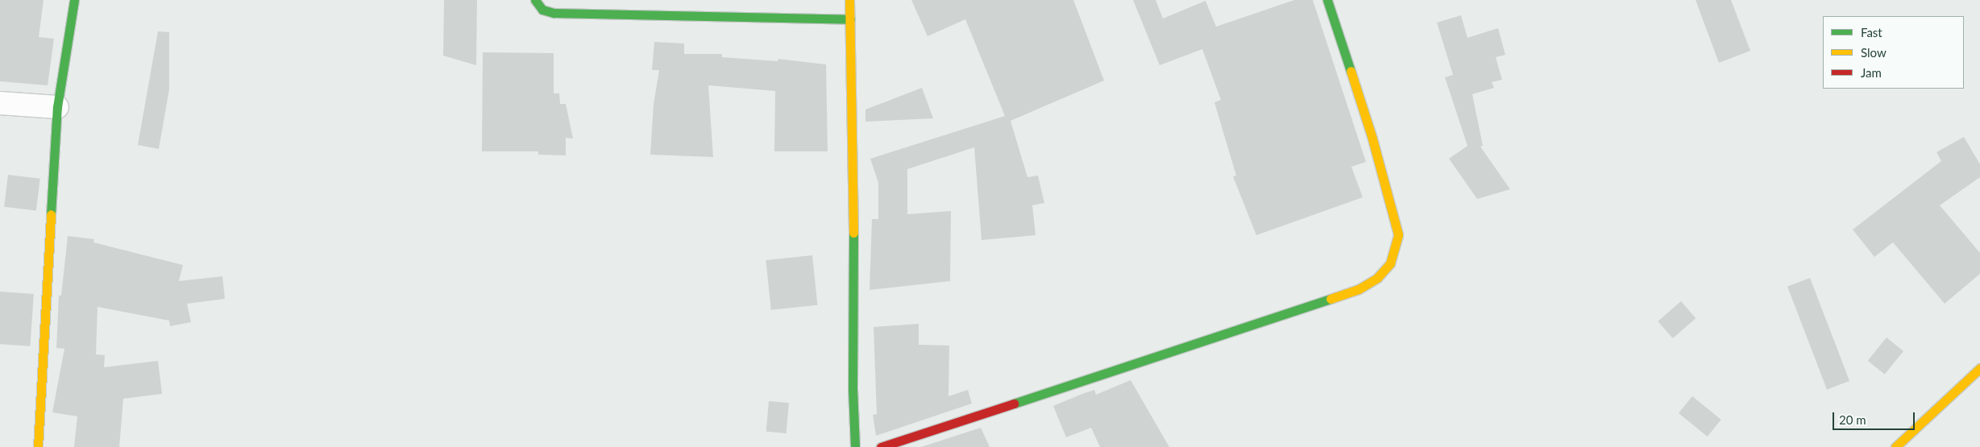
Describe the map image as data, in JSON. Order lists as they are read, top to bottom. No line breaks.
{"legend":["Fast","Slow","Jam"],"scale_bar":"20 m"}
